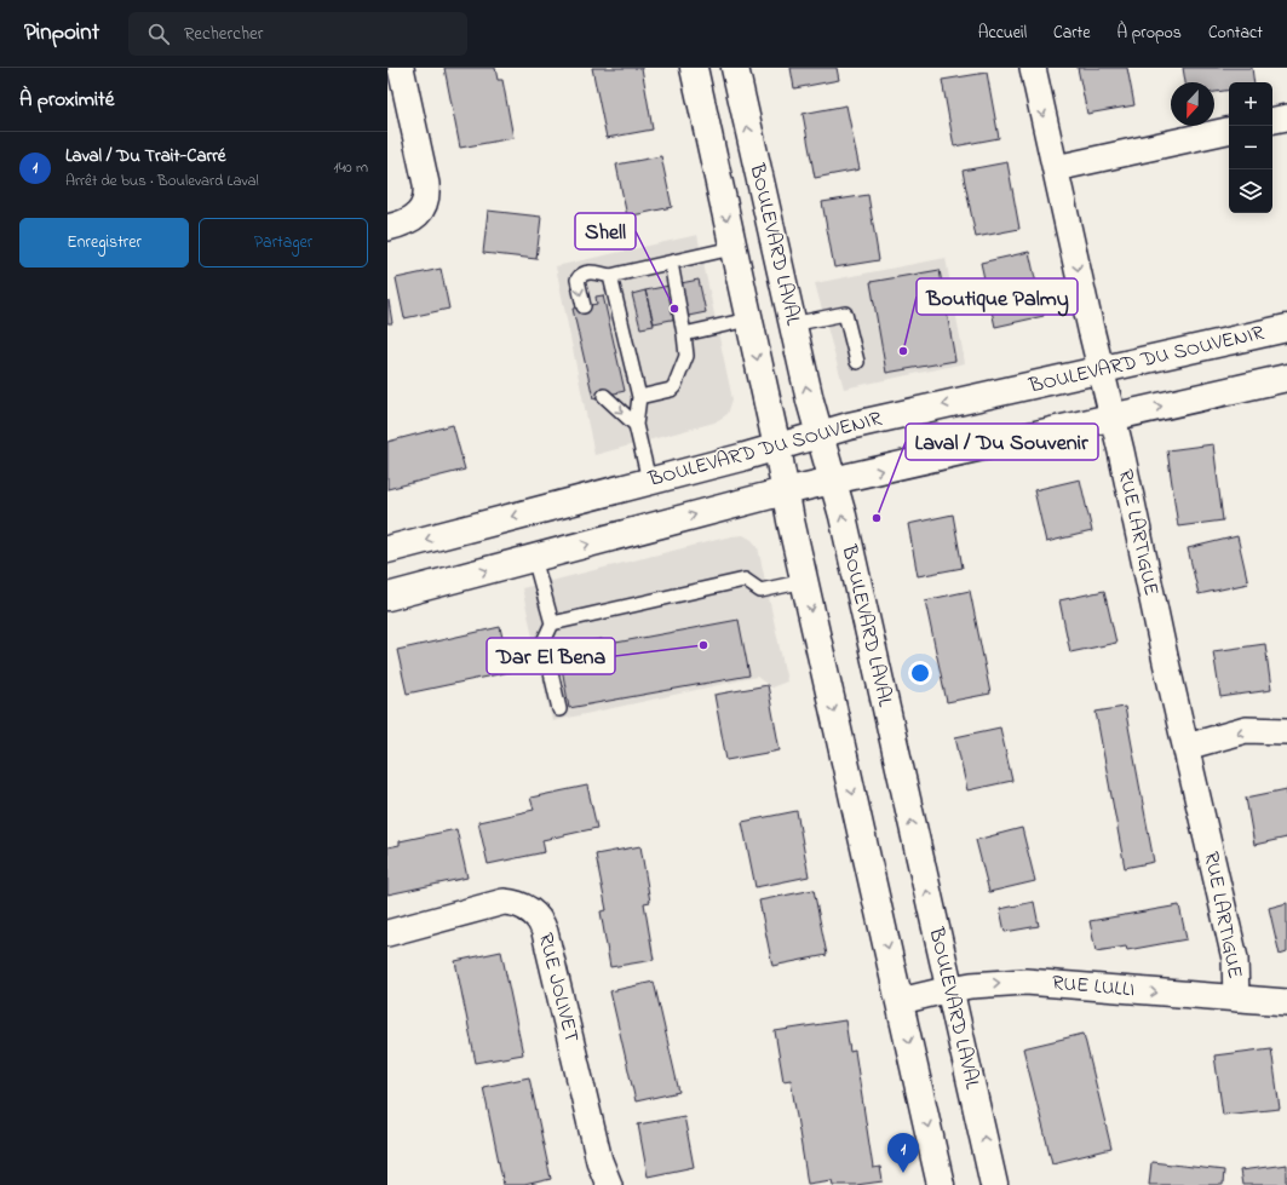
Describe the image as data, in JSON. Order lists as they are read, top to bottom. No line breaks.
{"streets":{"street":["BOULEVARD LAVAL","BOULEVARD DU SOUVENIR","RUE LARTIGUE","RUE LULLI","RUE JOLIVET"]},"crossings":[["BOULEVARD LAVAL","BOULEVARD DU SOUVENIR"],["BOULEVARD LAVAL","RUE LULLI"],["BOULEVARD DU SOUVENIR","RUE LARTIGUE"],["RUE LARTIGUE","RUE LULLI"]],"one_way":["RUE LULLI"],"places":["Shell","Boutique Palmy","Laval / Du Souvenir","Dar El Bena"],"north":"bottom","page":{"header":"Pinpoint","search":"Rechercher","nav":["Accueil","Carte","À propos","Contact"],"heading":"À proximité","map_buttons":["+","−"],"list":[{"mark":"1","name":"Laval / Du Trait-Carré","note":"Arrêt de bus · Boulevard Laval","value":"140 m"}],"buttons":["Enregistrer","Partager"],"pins":"1"}}
